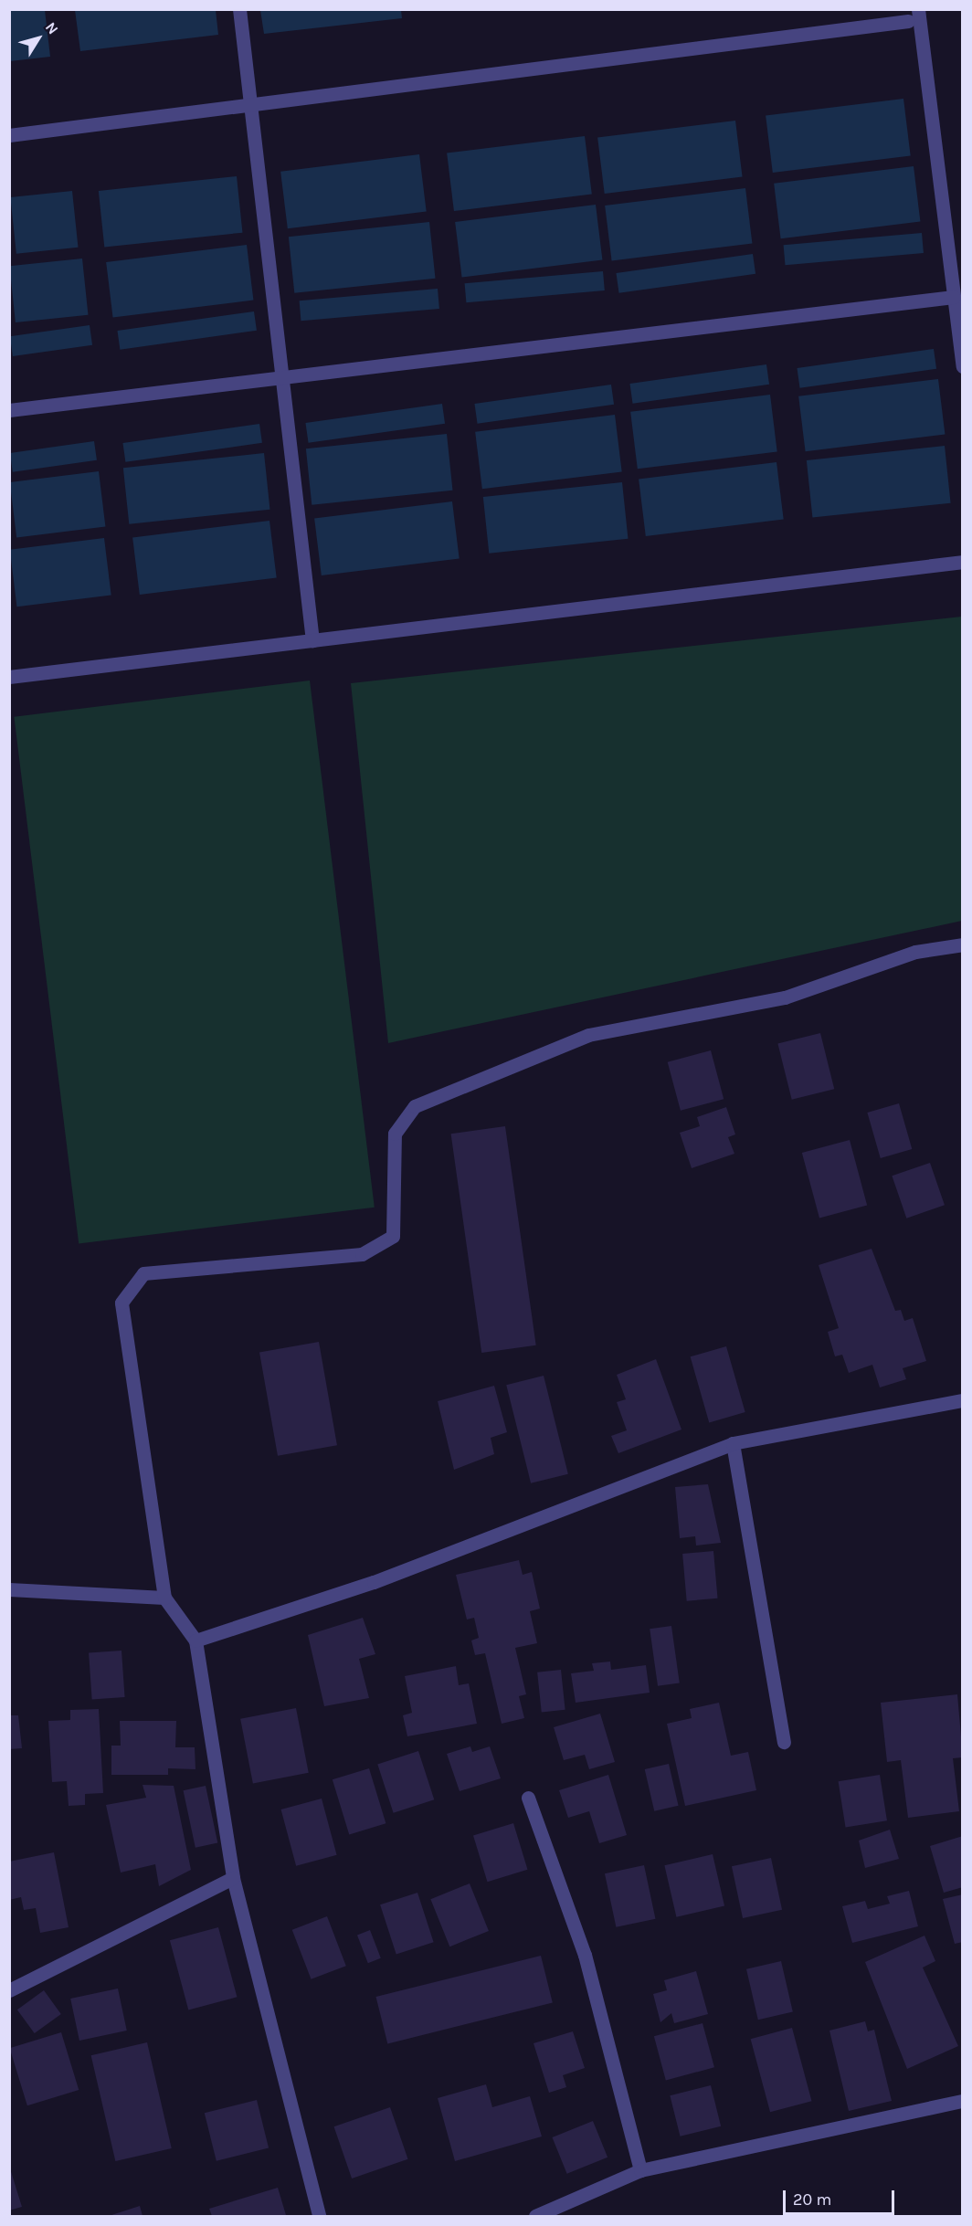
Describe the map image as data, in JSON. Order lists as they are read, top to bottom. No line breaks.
{"scale_bar":"20 m","north":"top right"}
